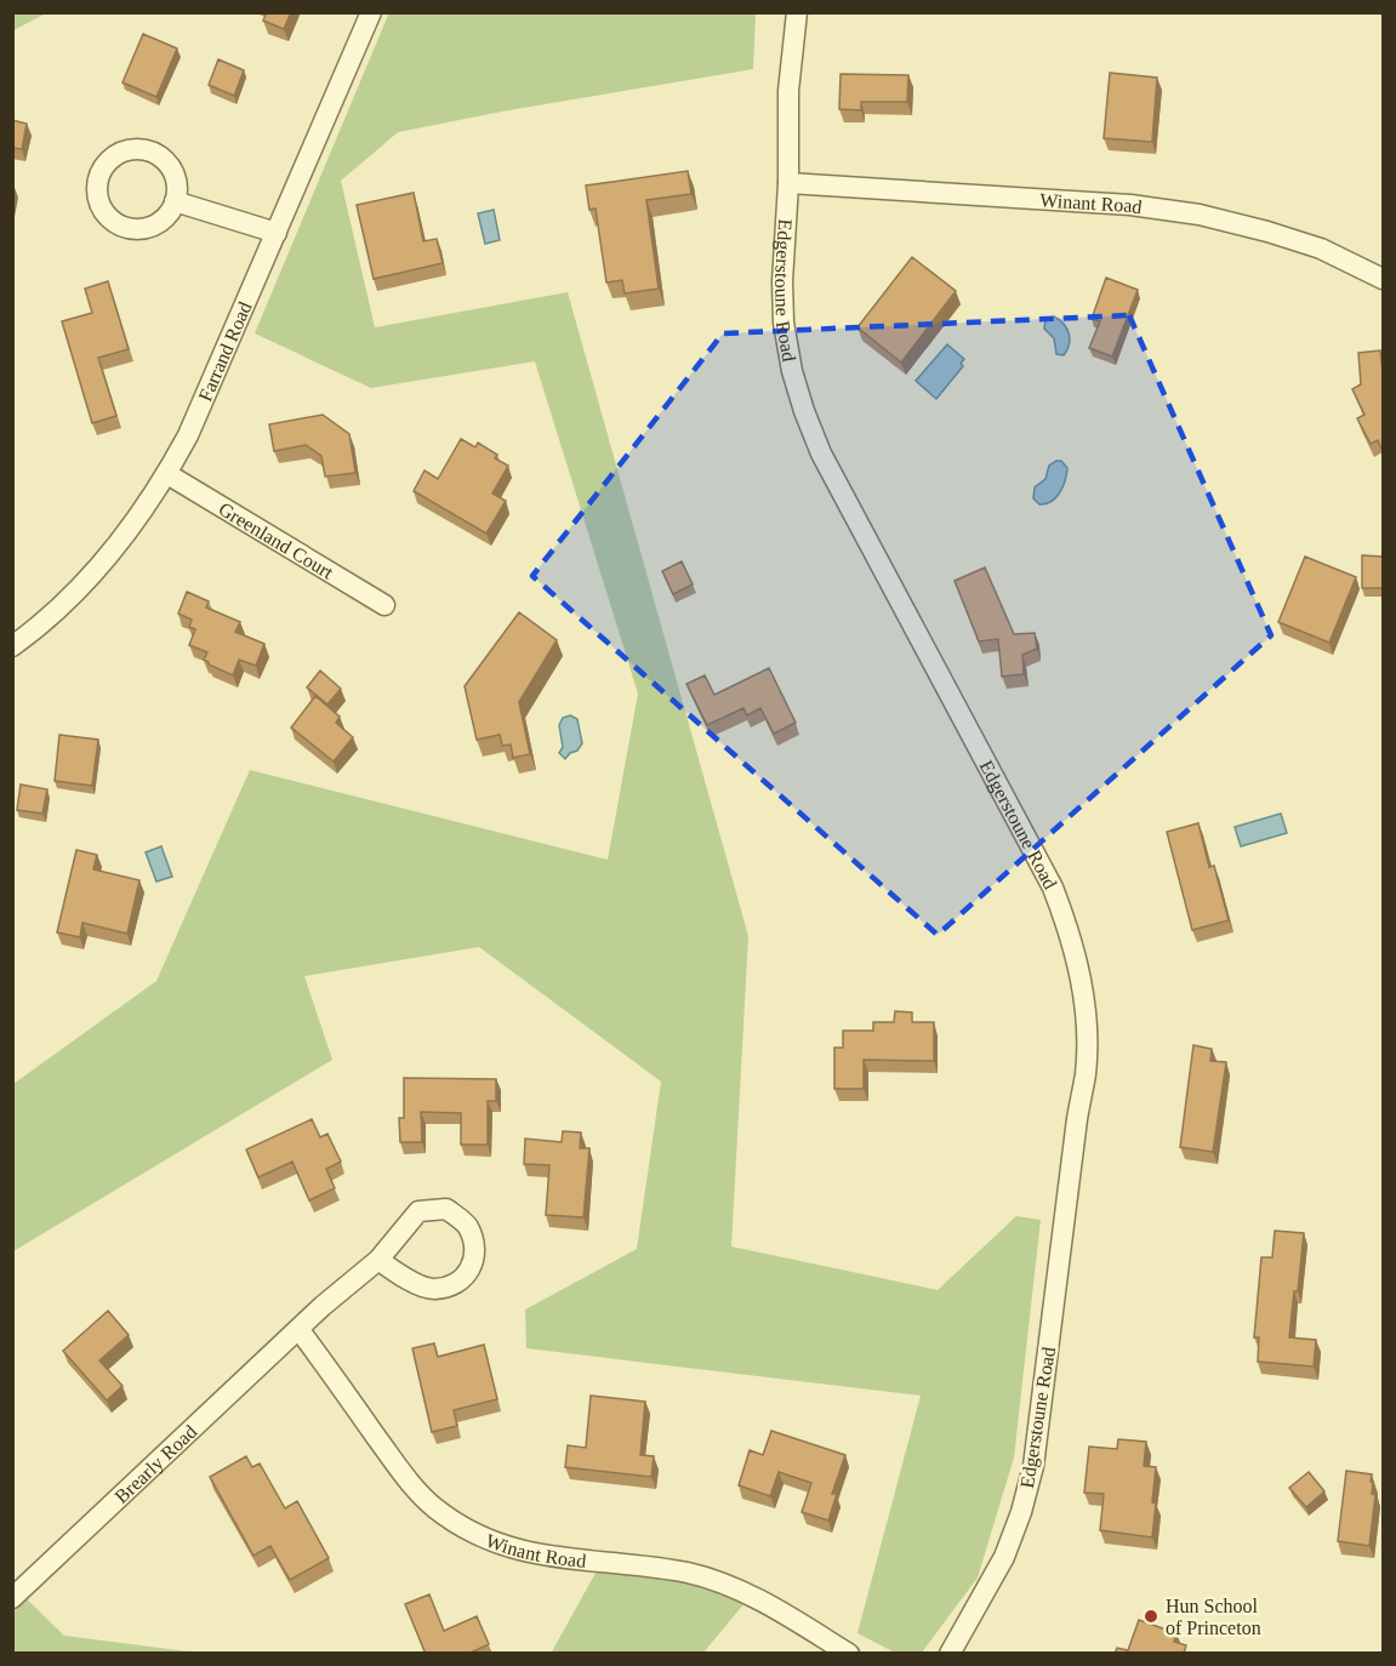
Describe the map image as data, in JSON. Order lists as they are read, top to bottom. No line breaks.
{"streets":{"street":["Winant Road","Edgerstoune Road","Farrand Road","Greenland Court","Brearly Road"]},"crossings":[["Winant Road","Edgerstoune Road"],["Winant Road","Brearly Road"],["Farrand Road","Greenland Court"]],"places":["Hun School of Princeton"]}
